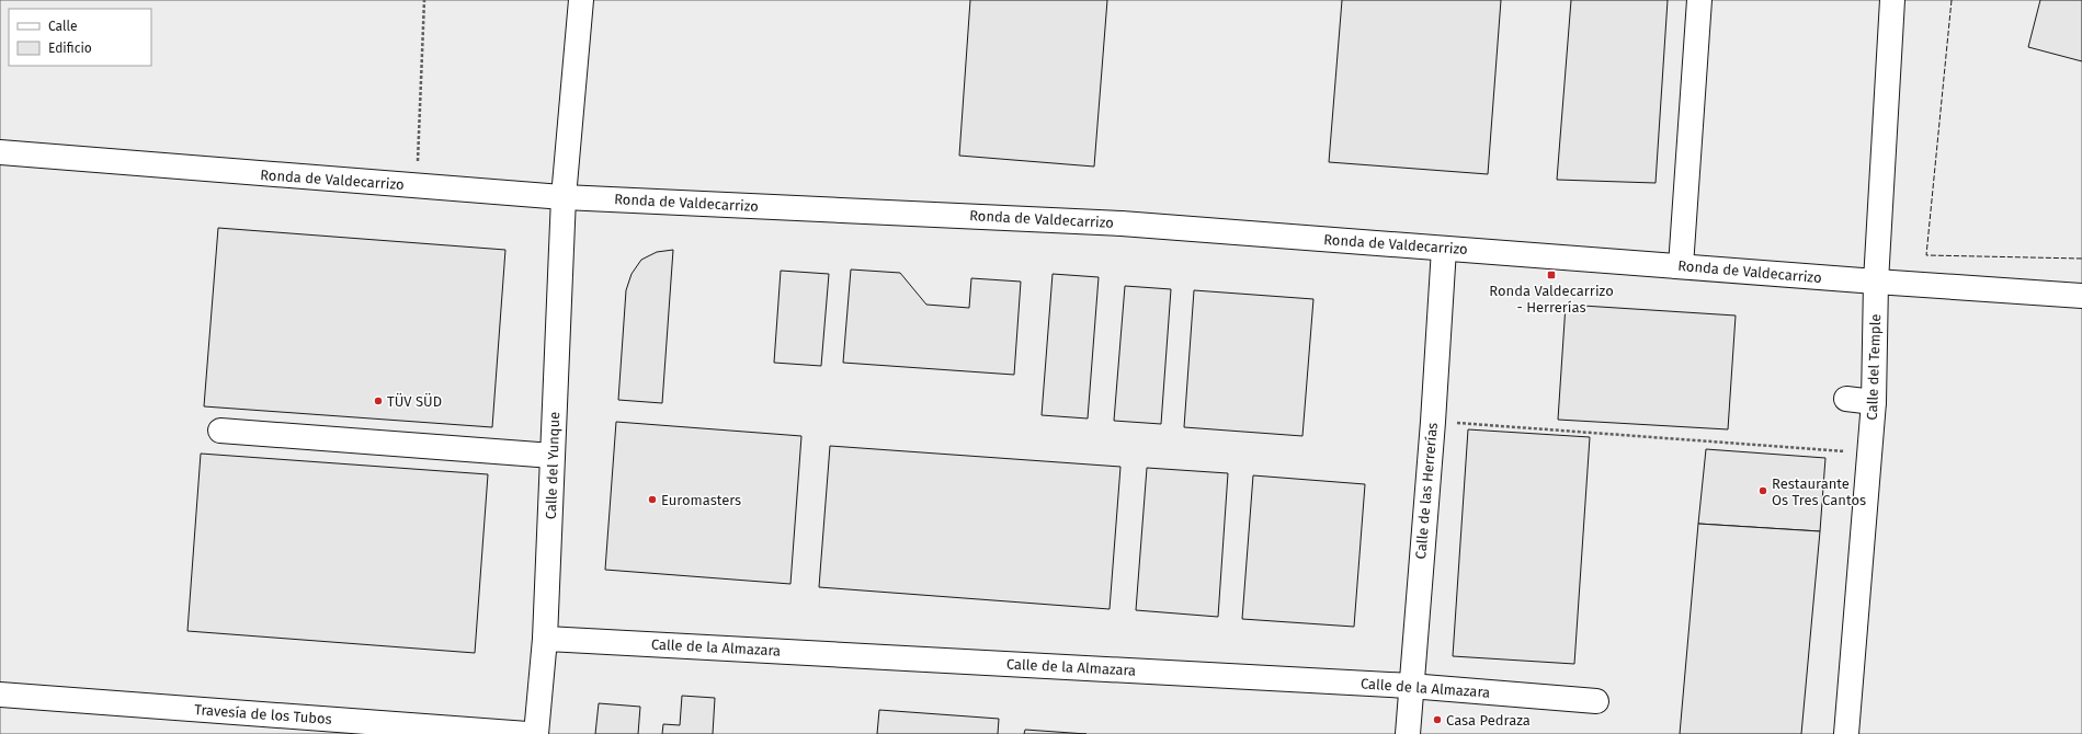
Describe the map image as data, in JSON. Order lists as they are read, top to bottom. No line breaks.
{"streets":{"street":["Ronda de Valdecarrizo","Calle del Temple","Calle del Yunque","Calle de las Herrerías","Calle de la Almazara","Travesía de los Tubos"]},"crossings":[["Ronda de Valdecarrizo","Calle del Temple"],["Ronda de Valdecarrizo","Calle del Yunque"],["Ronda de Valdecarrizo","Calle de las Herrerías"],["Calle del Yunque","Calle de la Almazara"],["Calle de las Herrerías","Calle de la Almazara"]],"places":{"transit":["Ronda Valdecarrizo - Herrerías"],"other":["TÜV SÜD","Restaurante Os Tres Cantos","Euromasters","Casa Pedraza"]},"legend":["Calle","Edificio"]}
